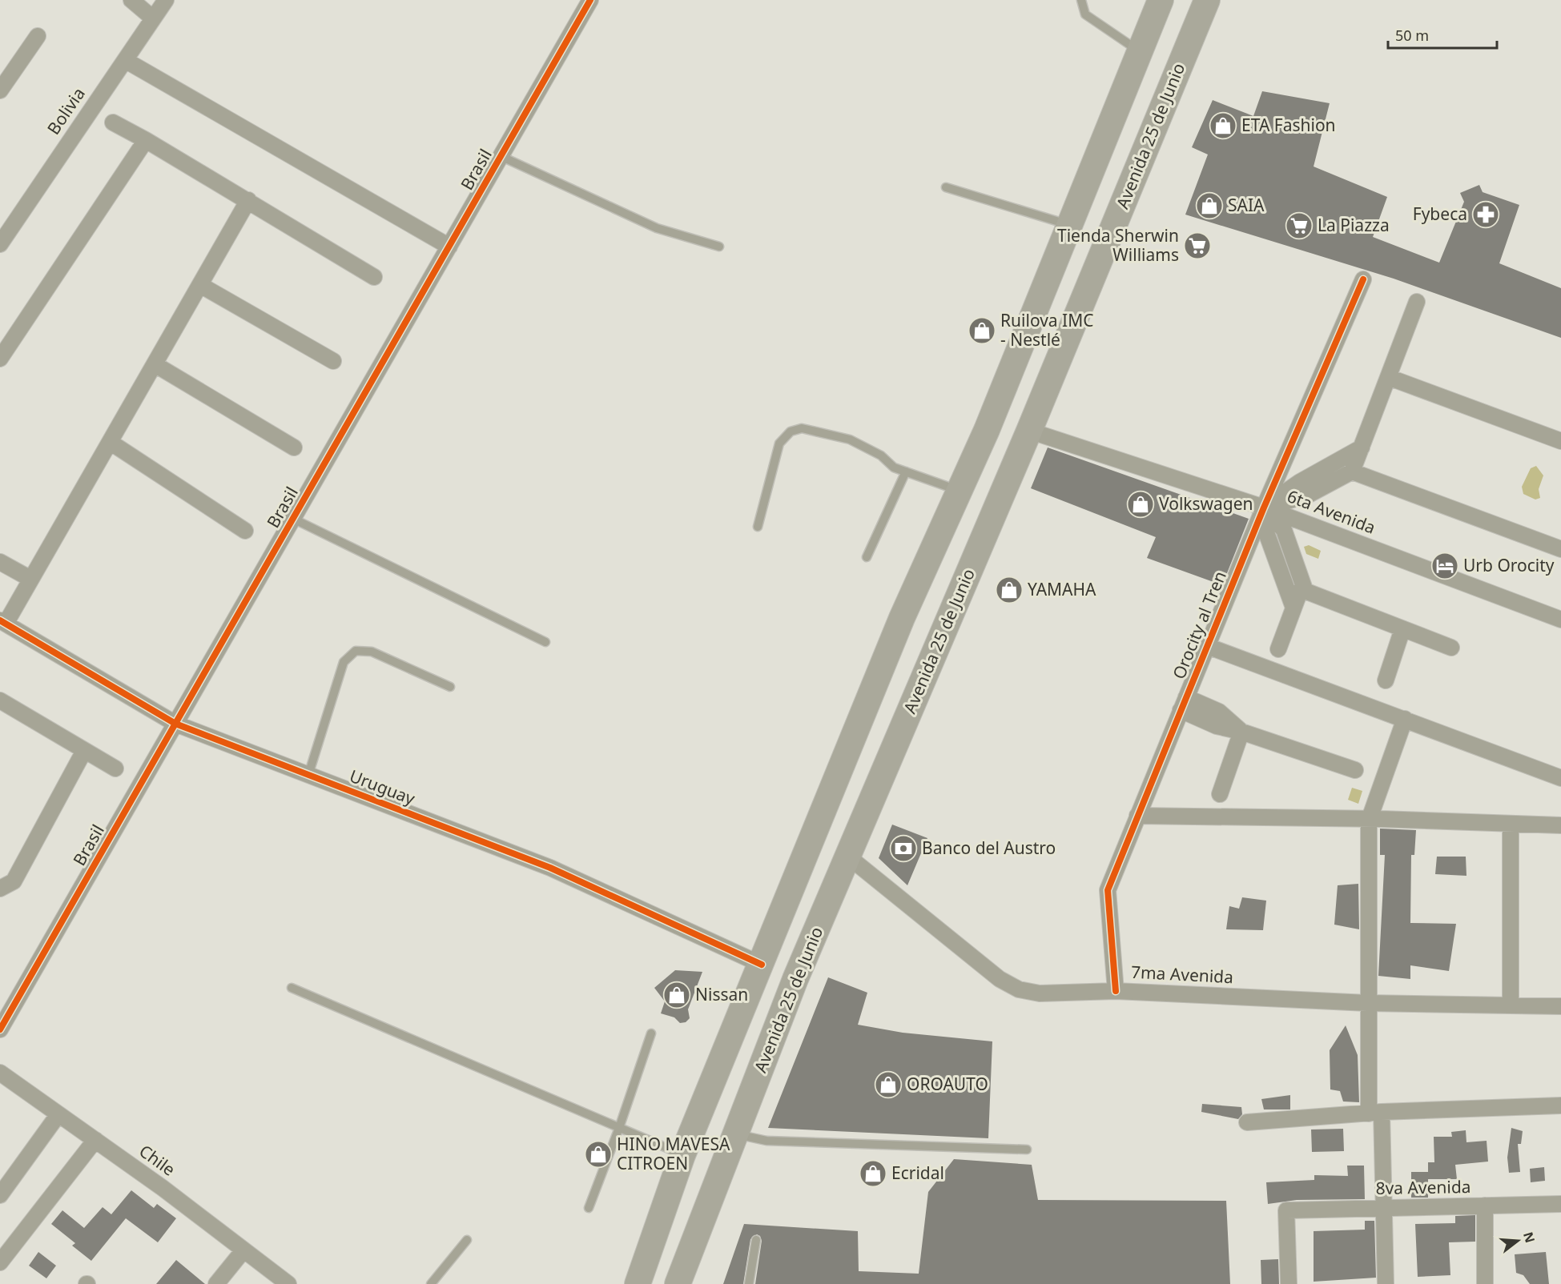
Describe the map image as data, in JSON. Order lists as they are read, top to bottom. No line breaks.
{"streets":{"main road":["Avenida 25 de Junio"],"street":["Bolivia","Brasil","6ta Avenida","Orocity al Tren","Uruguay","7ma Avenida","Chile","8va Avenida"]},"crossings":[["Avenida 25 de Junio","6ta Avenida"],["Avenida 25 de Junio","7ma Avenida"],["Brasil","Uruguay"],["6ta Avenida","Orocity al Tren"],["Orocity al Tren","7ma Avenida"]],"places":{"shop":["ETA Fashion","SAIA","Ruilova IMC - Nestlé","Volkswagen","YAMAHA","Nissan","OROAUTO","HINO MAVESA CITROEN","Ecridal"],"pharmacy":["Fybeca"],"supermarket":["La Piazza","Tienda Sherwin Williams"],"hotel":["Urb Orocity"],"bank":["Banco del Austro"]},"scale_bar":"50 m","north":"right"}
